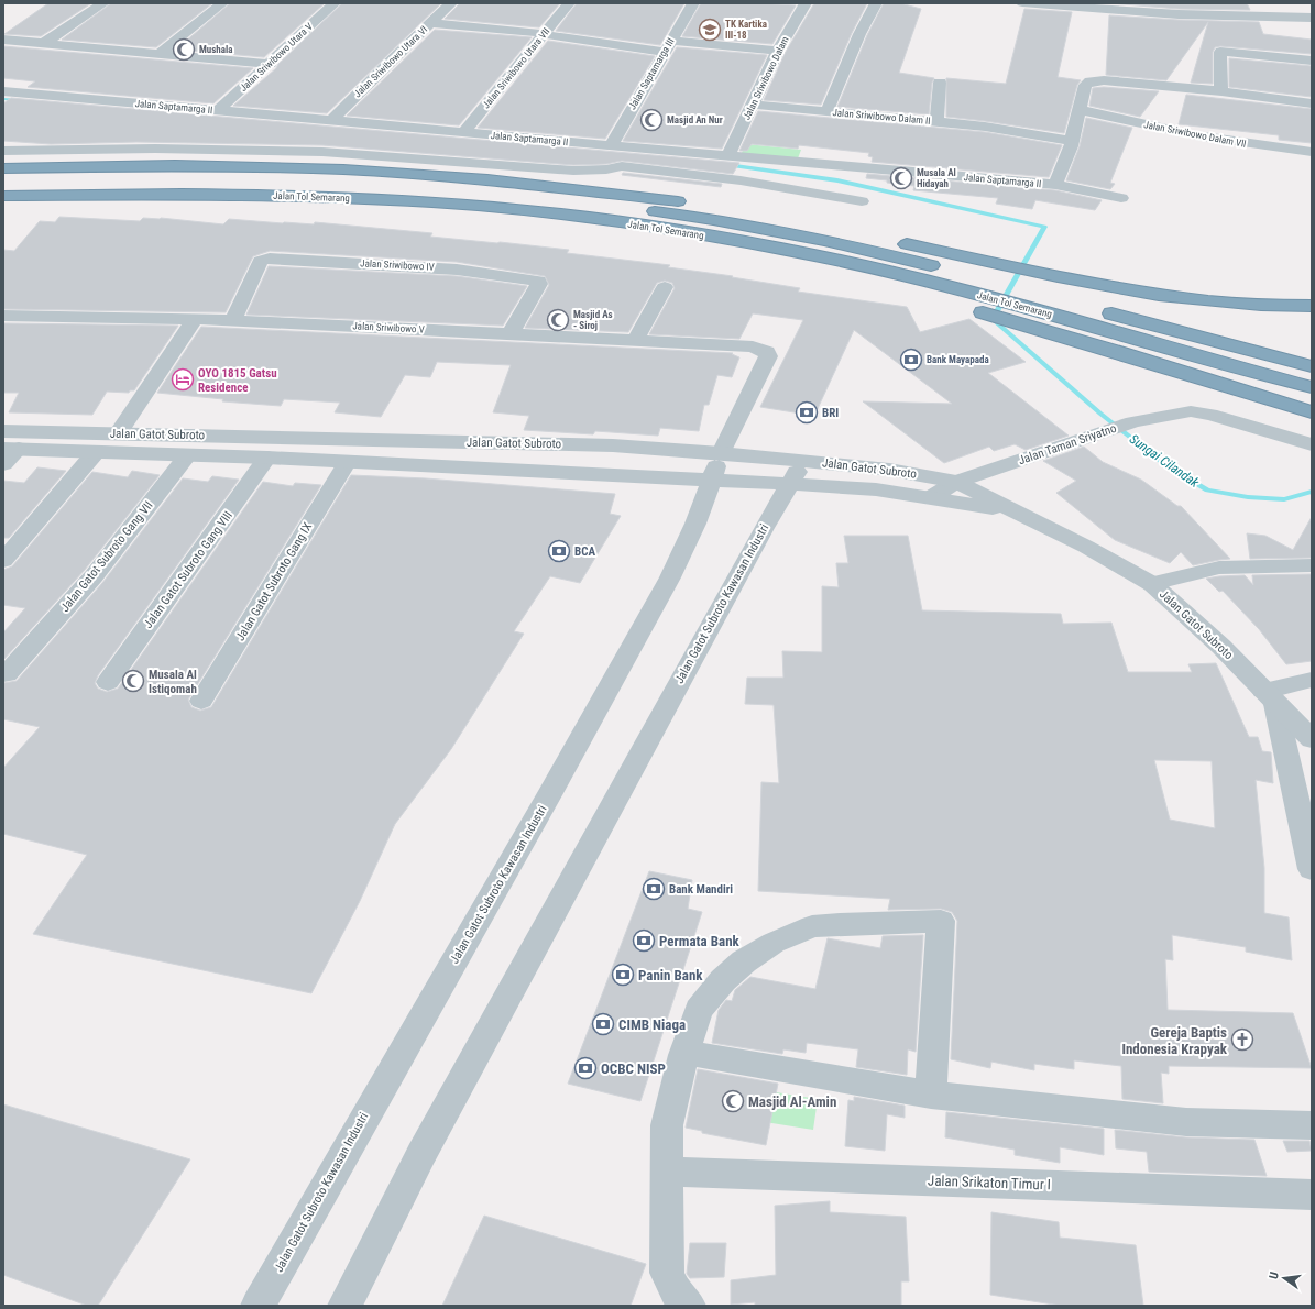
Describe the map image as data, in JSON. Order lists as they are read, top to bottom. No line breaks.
{"streets":{"highway":["Jalan Tol Semarang"],"street":["Jalan Sriwibowo Utara V","Jalan Sriwibowo Utara VI","Jalan Sriwibowo Utara VII","Jalan Saptamarga III","Jalan Sriwibowo Dalam","Jalan Saptamarga II","Jalan Sriwibowo Dalam II","Jalan Sriwibowo Dalam VII","Jalan Sriwibowo IV","Jalan Sriwibowo V","Jalan Gatot Subroto","Jalan Taman Sriyatno","Jalan Gatot Subroto Gang VII","Jalan Gatot Subroto Gang VIII","Jalan Gatot Subroto Gang IX","Jalan Gatot Subroto Kawasan Industri","Jalan Srikaton Timur I"]},"crossings":[["Jalan Sriwibowo Utara V","Jalan Saptamarga II"],["Jalan Sriwibowo Utara VI","Jalan Saptamarga II"],["Jalan Sriwibowo Utara VII","Jalan Saptamarga II"],["Jalan Saptamarga III","Jalan Saptamarga II"],["Jalan Sriwibowo Dalam","Jalan Saptamarga II"],["Jalan Sriwibowo Dalam","Jalan Sriwibowo Dalam II"],["Jalan Sriwibowo IV","Jalan Sriwibowo V"],["Jalan Sriwibowo V","Jalan Gatot Subroto Kawasan Industri"],["Jalan Gatot Subroto","Jalan Taman Sriyatno"],["Jalan Gatot Subroto","Jalan Gatot Subroto Gang VII"],["Jalan Gatot Subroto","Jalan Gatot Subroto Gang VIII"],["Jalan Gatot Subroto","Jalan Gatot Subroto Gang IX"],["Jalan Gatot Subroto","Jalan Gatot Subroto Kawasan Industri"]],"water":["Sungai Cilandak"],"places":{"school or university":["TK Kartika III-18"],"mosque":["Mushala","Masjid An Nur","Musala Al Hidayah","Masjid As - Siroj","Musala Al Istiqomah","Masjid Al-Amin"],"bank":["Bank Mayapada","BRI","BCA","Bank Mandiri","Permata Bank","Panin Bank","CIMB Niaga","OCBC NISP"],"hotel":["OYO 1815 Gatsu Residence"],"church":["Gereja Baptis Indonesia Krapyak"]},"north":"left"}
